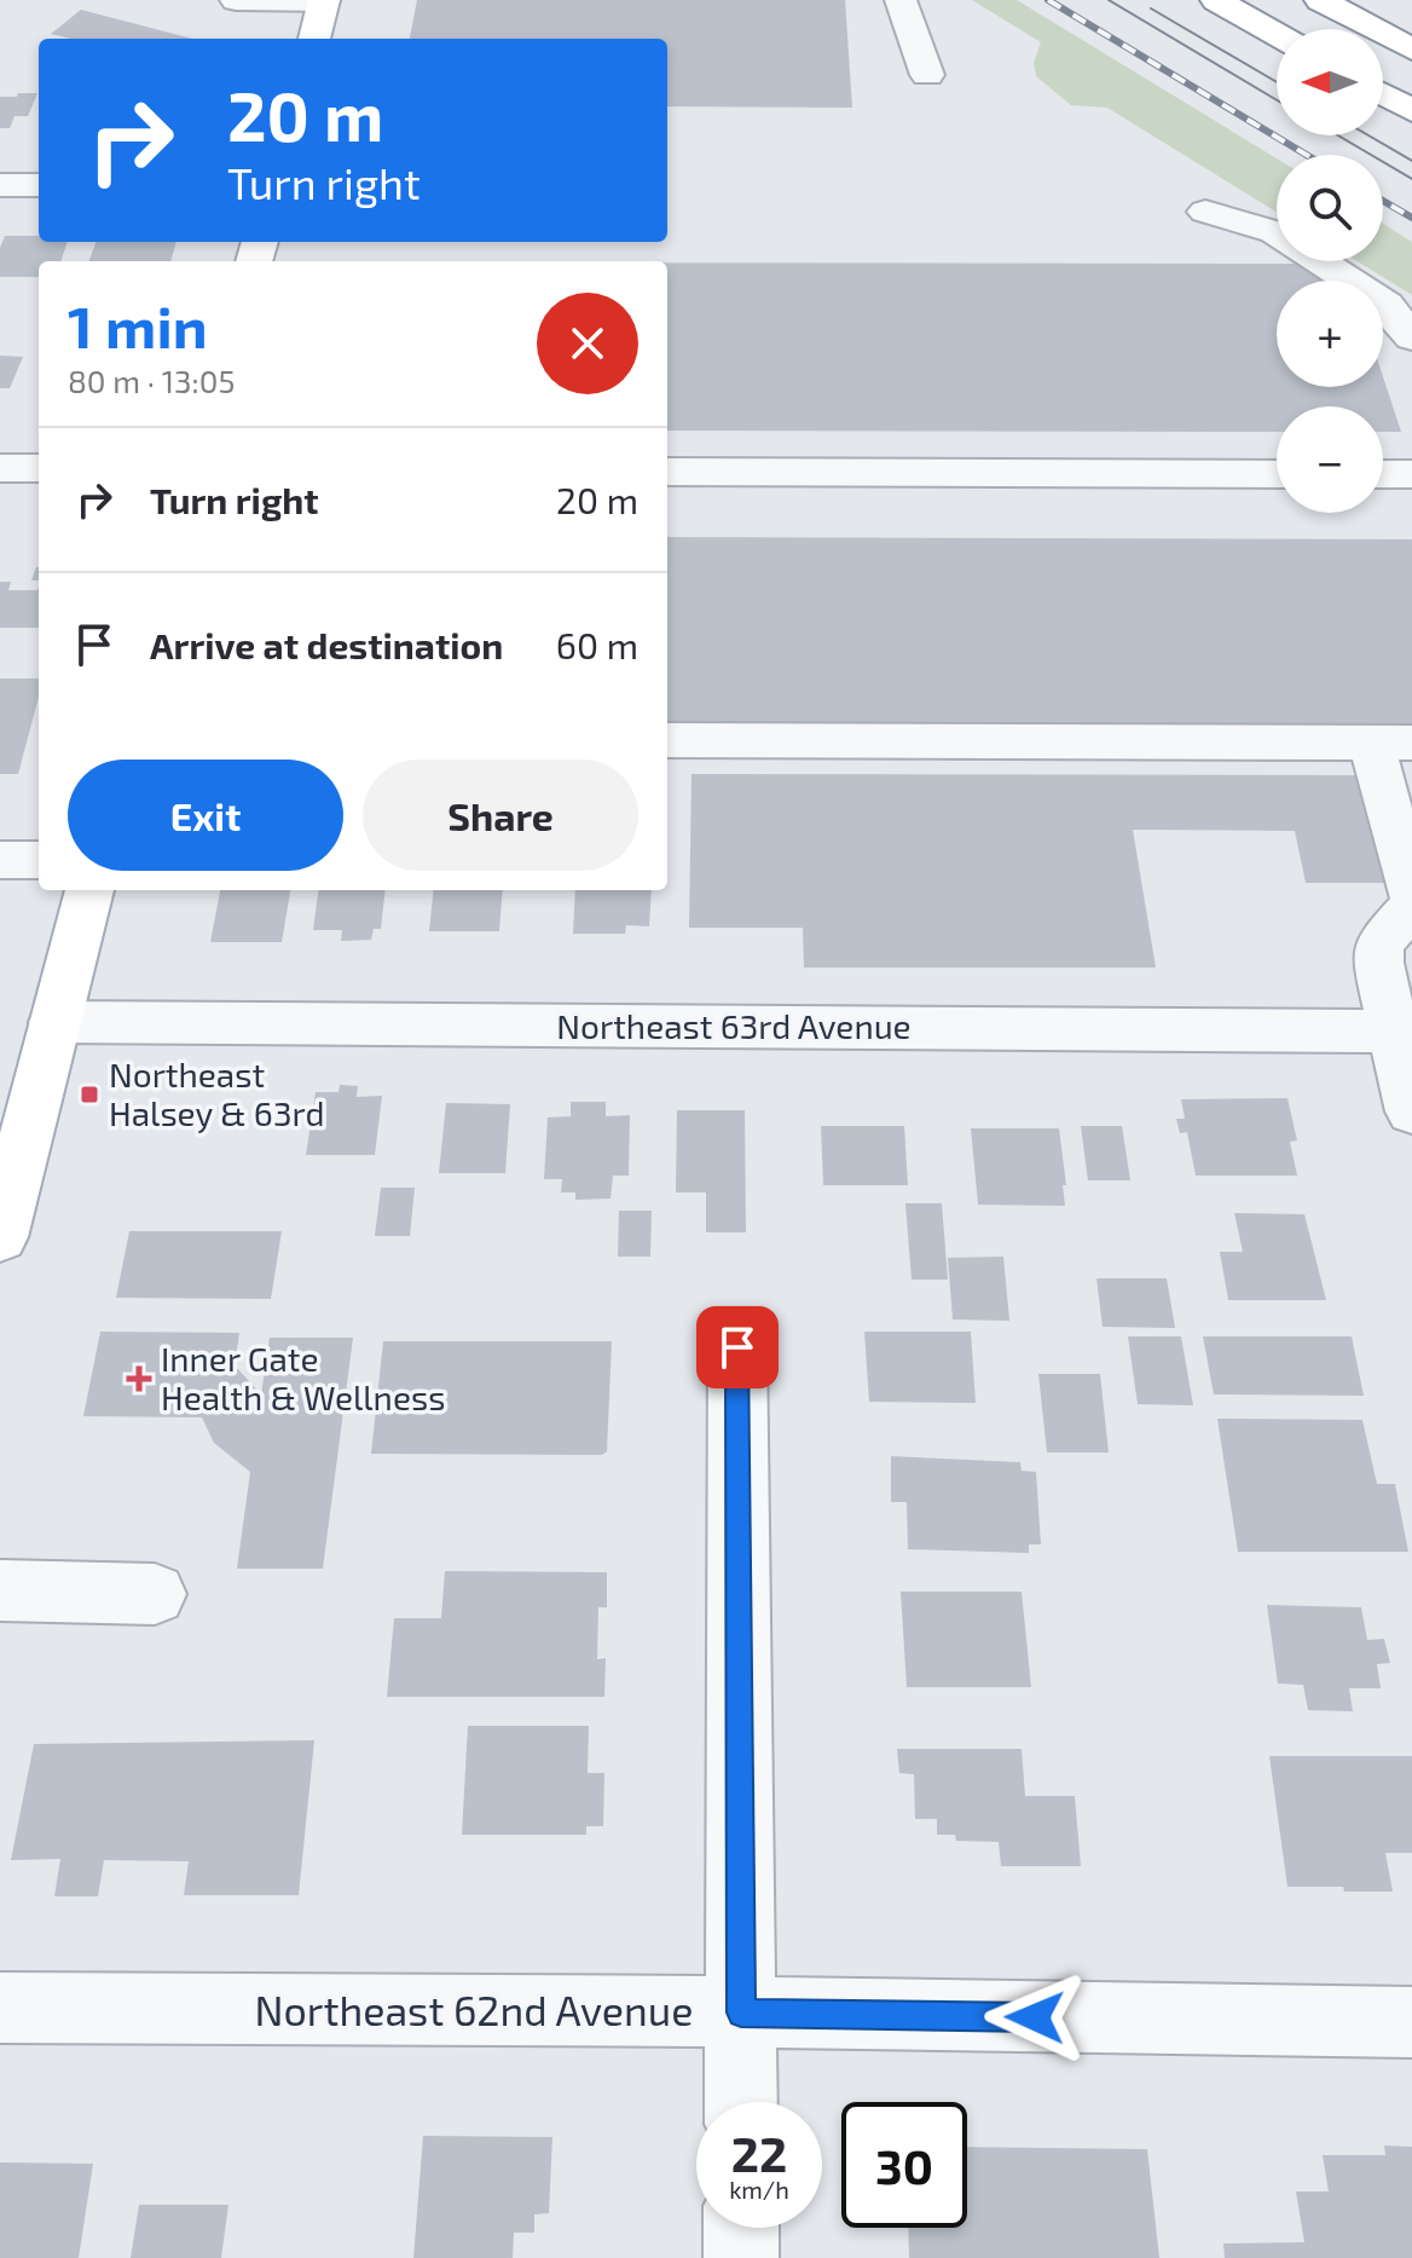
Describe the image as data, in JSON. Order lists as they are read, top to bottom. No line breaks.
{"streets":{"street":["Northeast 63rd Avenue","Northeast 62nd Avenue"]},"places":{"transit":["Northeast Halsey & 63rd"],"health":["Inner Gate Health & Wellness"]},"north":"left","page":{"map_buttons":["+","−"],"turn":["20 m","Turn right"],"heading":["1 min","80 m · 13:05"],"list":[{"name":"Turn right","value":"20 m"},{"name":"Arrive at destination","value":"60 m"}],"buttons":["Exit","Share"],"speed":"22 km/h","limit":"30"}}
